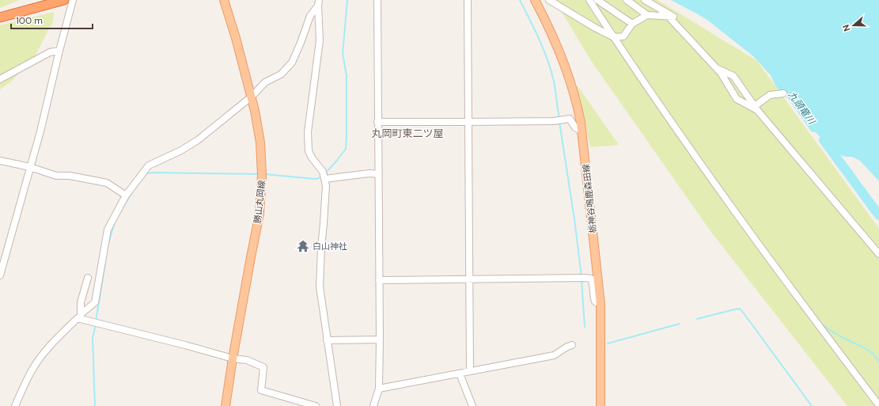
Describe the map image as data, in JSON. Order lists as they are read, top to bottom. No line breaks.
{"streets":{"main road":["栃神谷鳴鹿森田線","勝山丸岡線"]},"districts":["丸岡町東二ツ屋"],"water":["九頭竜川"],"places":{"temple":["白山神社"]},"scale_bar":"100 m","north":"left"}
